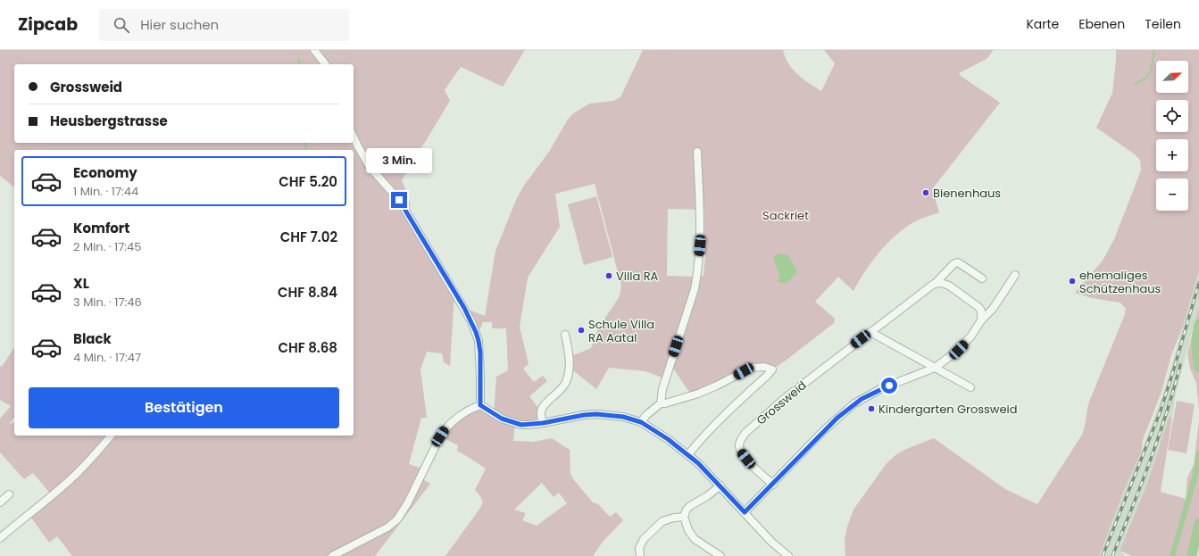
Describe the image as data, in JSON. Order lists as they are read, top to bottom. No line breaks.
{"streets":{"street":["Grossweid"]},"parks":["Sackriet"],"places":["Bienenhaus","Villa RA","ehemaliges Schützenhaus","Schule Villa RA Aatal","Kindergarten Grossweid"],"north":"top right","page":{"header":"Zipcab","search":"Hier suchen","nav":["Karte","Ebenen","Teilen"],"map_buttons":["+","−"],"banner":["Grossweid","Heusbergstrasse"],"bubble":"3 Min.","list":[{"name":"Economy","note":"1 Min. · 17:44","value":"CHF 5.20"},{"name":"Komfort","note":"2 Min. · 17:45","value":"CHF 7.02"},{"name":"XL","note":"3 Min. · 17:46","value":"CHF 8.84"},{"name":"Black","note":"4 Min. · 17:47","value":"CHF 8.68"}],"buttons":"Bestätigen"}}
